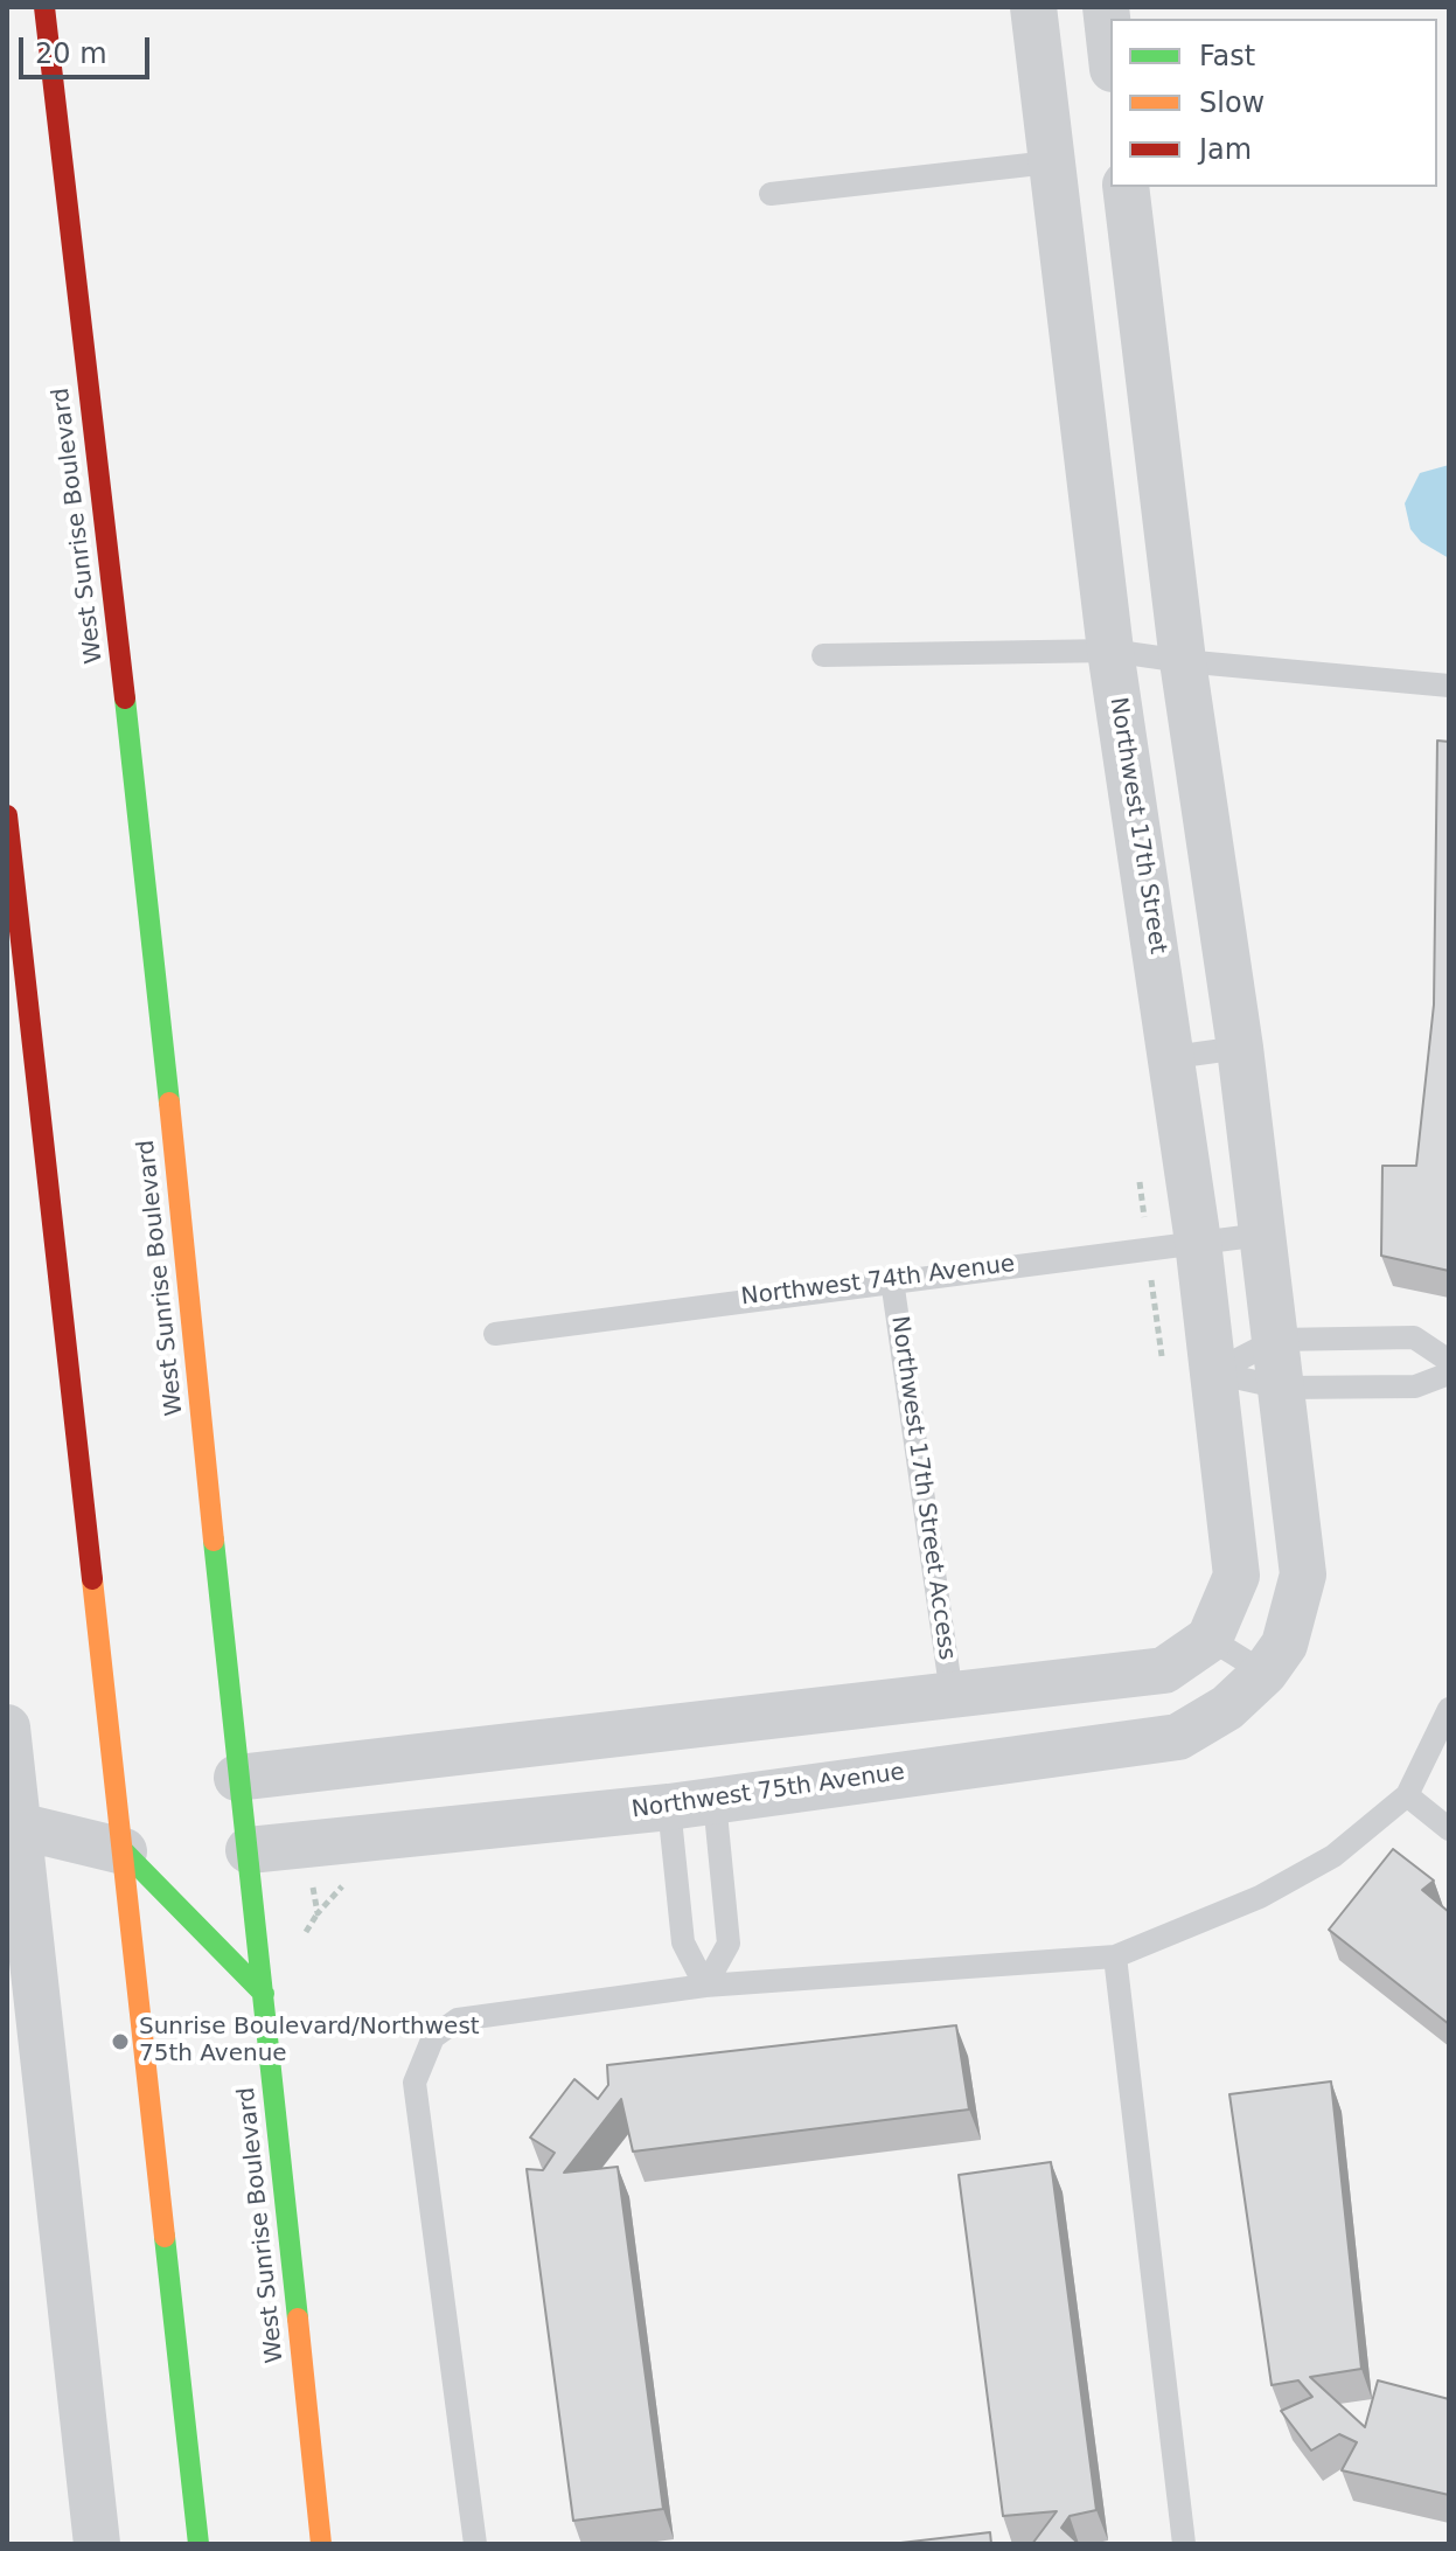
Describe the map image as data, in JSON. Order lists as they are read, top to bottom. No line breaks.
{"streets":{"highway":["West Sunrise Boulevard"],"street":["Northwest 17th Street","Northwest 75th Avenue"],"lane":["Northwest 74th Avenue","Northwest 17th Street Access"]},"crossings":[["West Sunrise Boulevard","Northwest 75th Avenue"],["Northwest 17th Street","Northwest 74th Avenue"],["Northwest 74th Avenue","Northwest 17th Street Access"]],"places":["Sunrise Boulevard/Northwest 75th Avenue"],"legend":["Fast","Slow","Jam"],"scale_bar":"20 m"}
